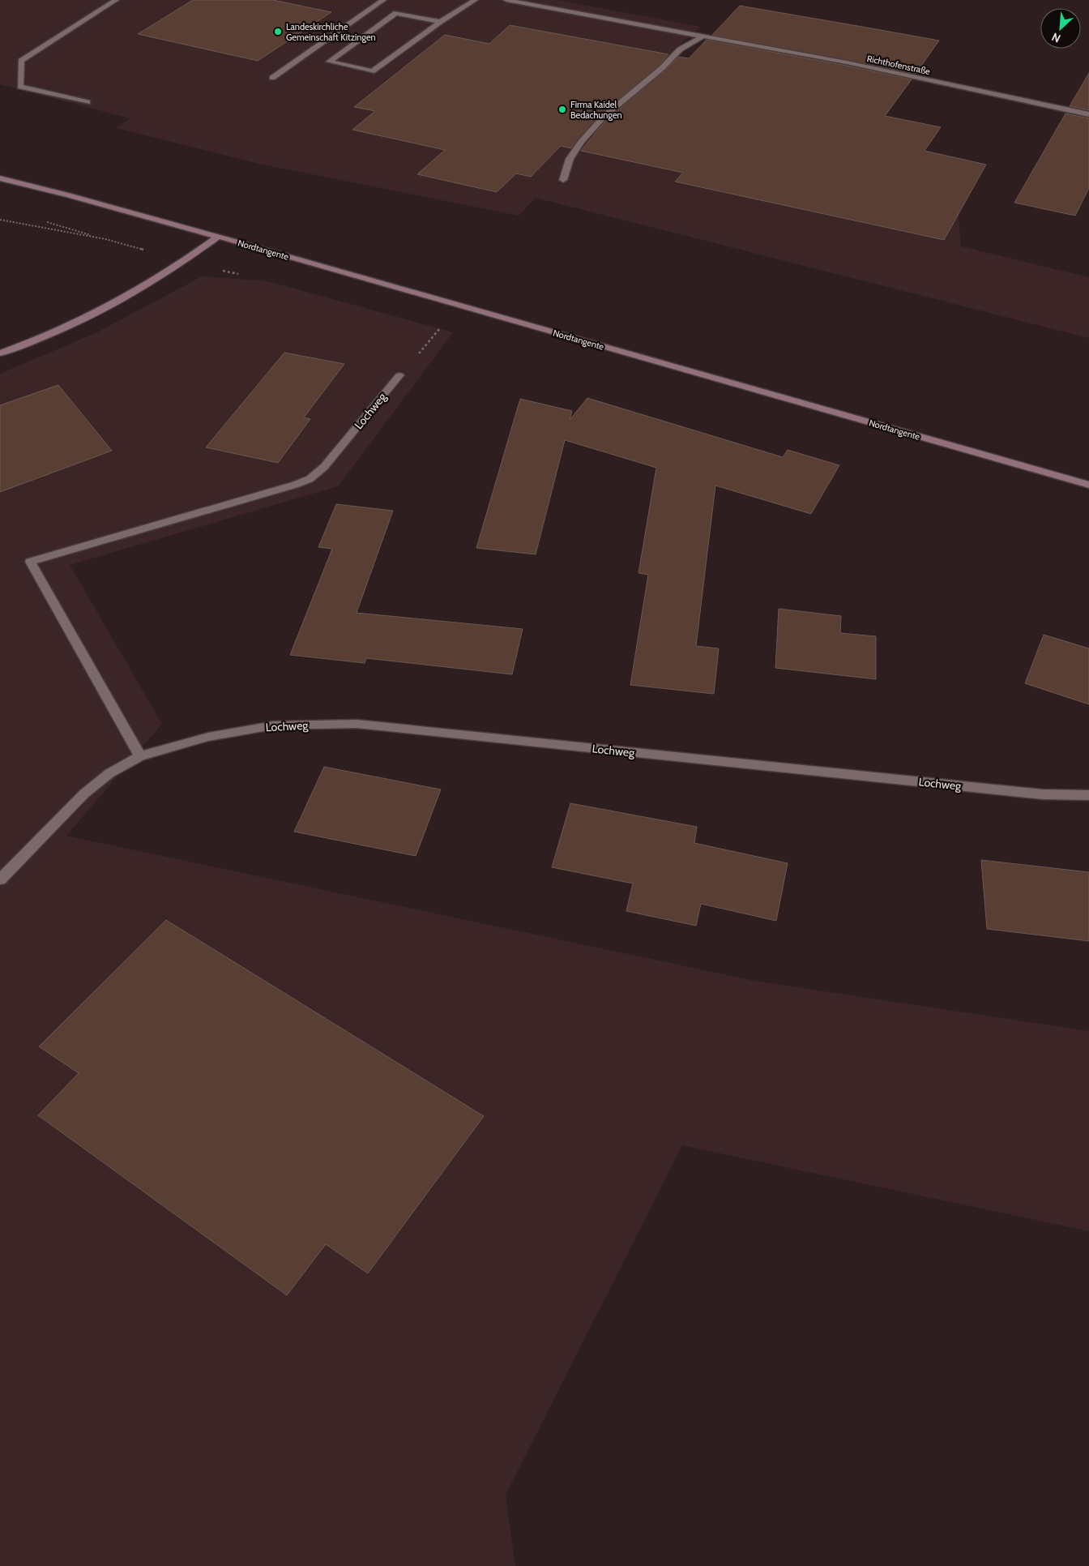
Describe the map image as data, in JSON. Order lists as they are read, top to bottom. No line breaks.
{"streets":{"main road":["Nordtangente"],"street":["Richthofenstraße","Lochweg"]},"places":["Landeskirchliche Gemeinschaft Kitzingen","Firma Kaidel Bedachungen"],"north":"bottom left"}
